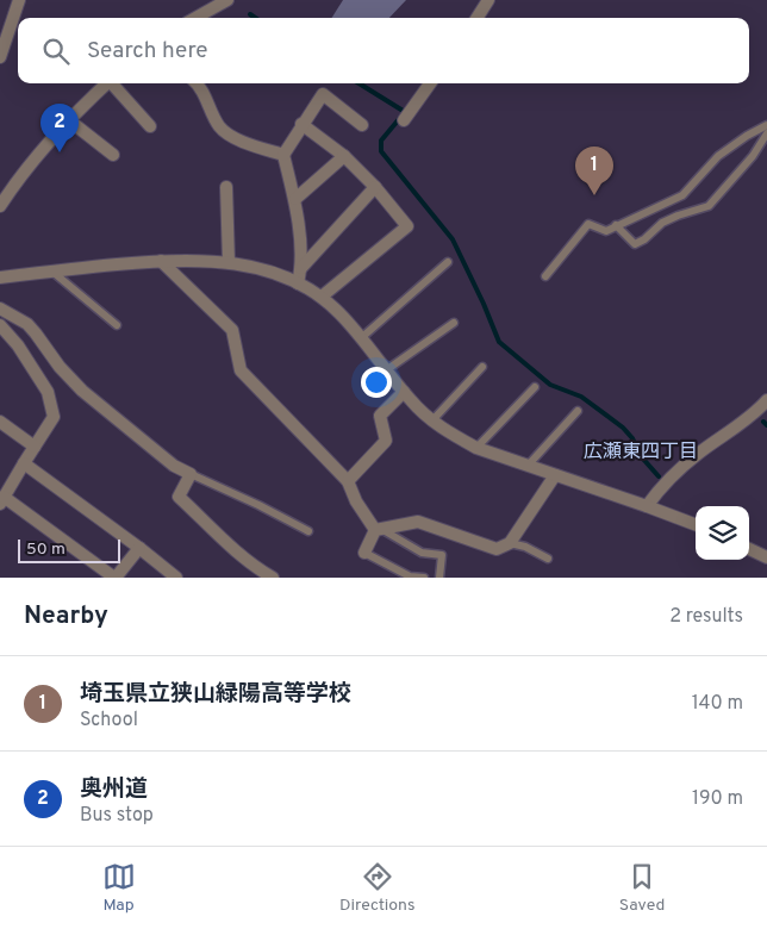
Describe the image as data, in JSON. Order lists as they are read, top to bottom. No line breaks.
{"districts":["広瀬東四丁目"],"scale_bar":"50 m","page":{"search":"Search here","pins":["2","1"],"scale":"50 m","heading":["Nearby","2 results"],"list":[{"mark":"1","name":"埼玉県立狭山緑陽高等学校","note":"School","value":"140 m"},{"mark":"2","name":"奥州道","note":"Bus stop","value":"190 m"}],"nav":["Map","Directions","Saved"]}}
